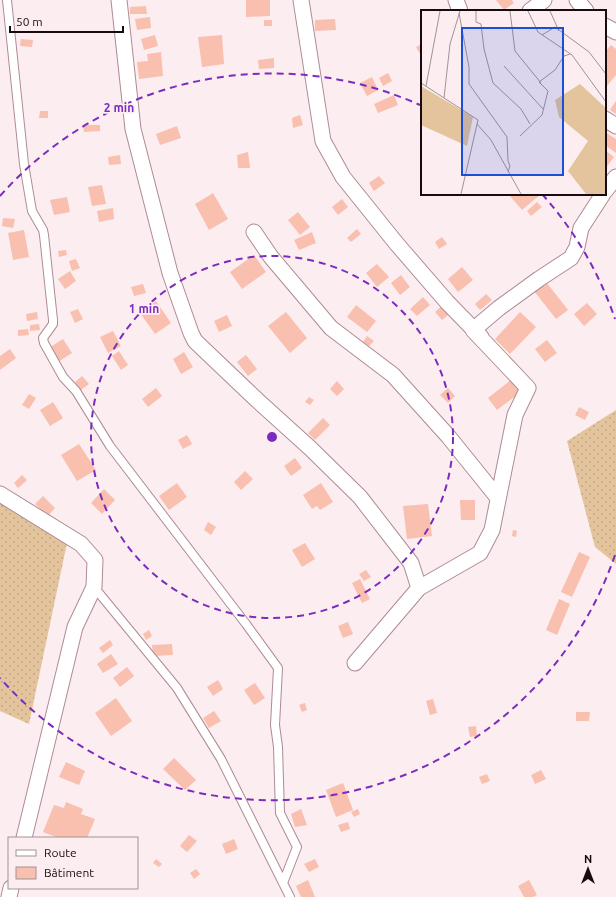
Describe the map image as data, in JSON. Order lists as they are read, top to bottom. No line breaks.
{"legend":["Route","Bâtiment"],"scale_bar":"50 m","north":"top","rings":["2 min","1 min"]}
